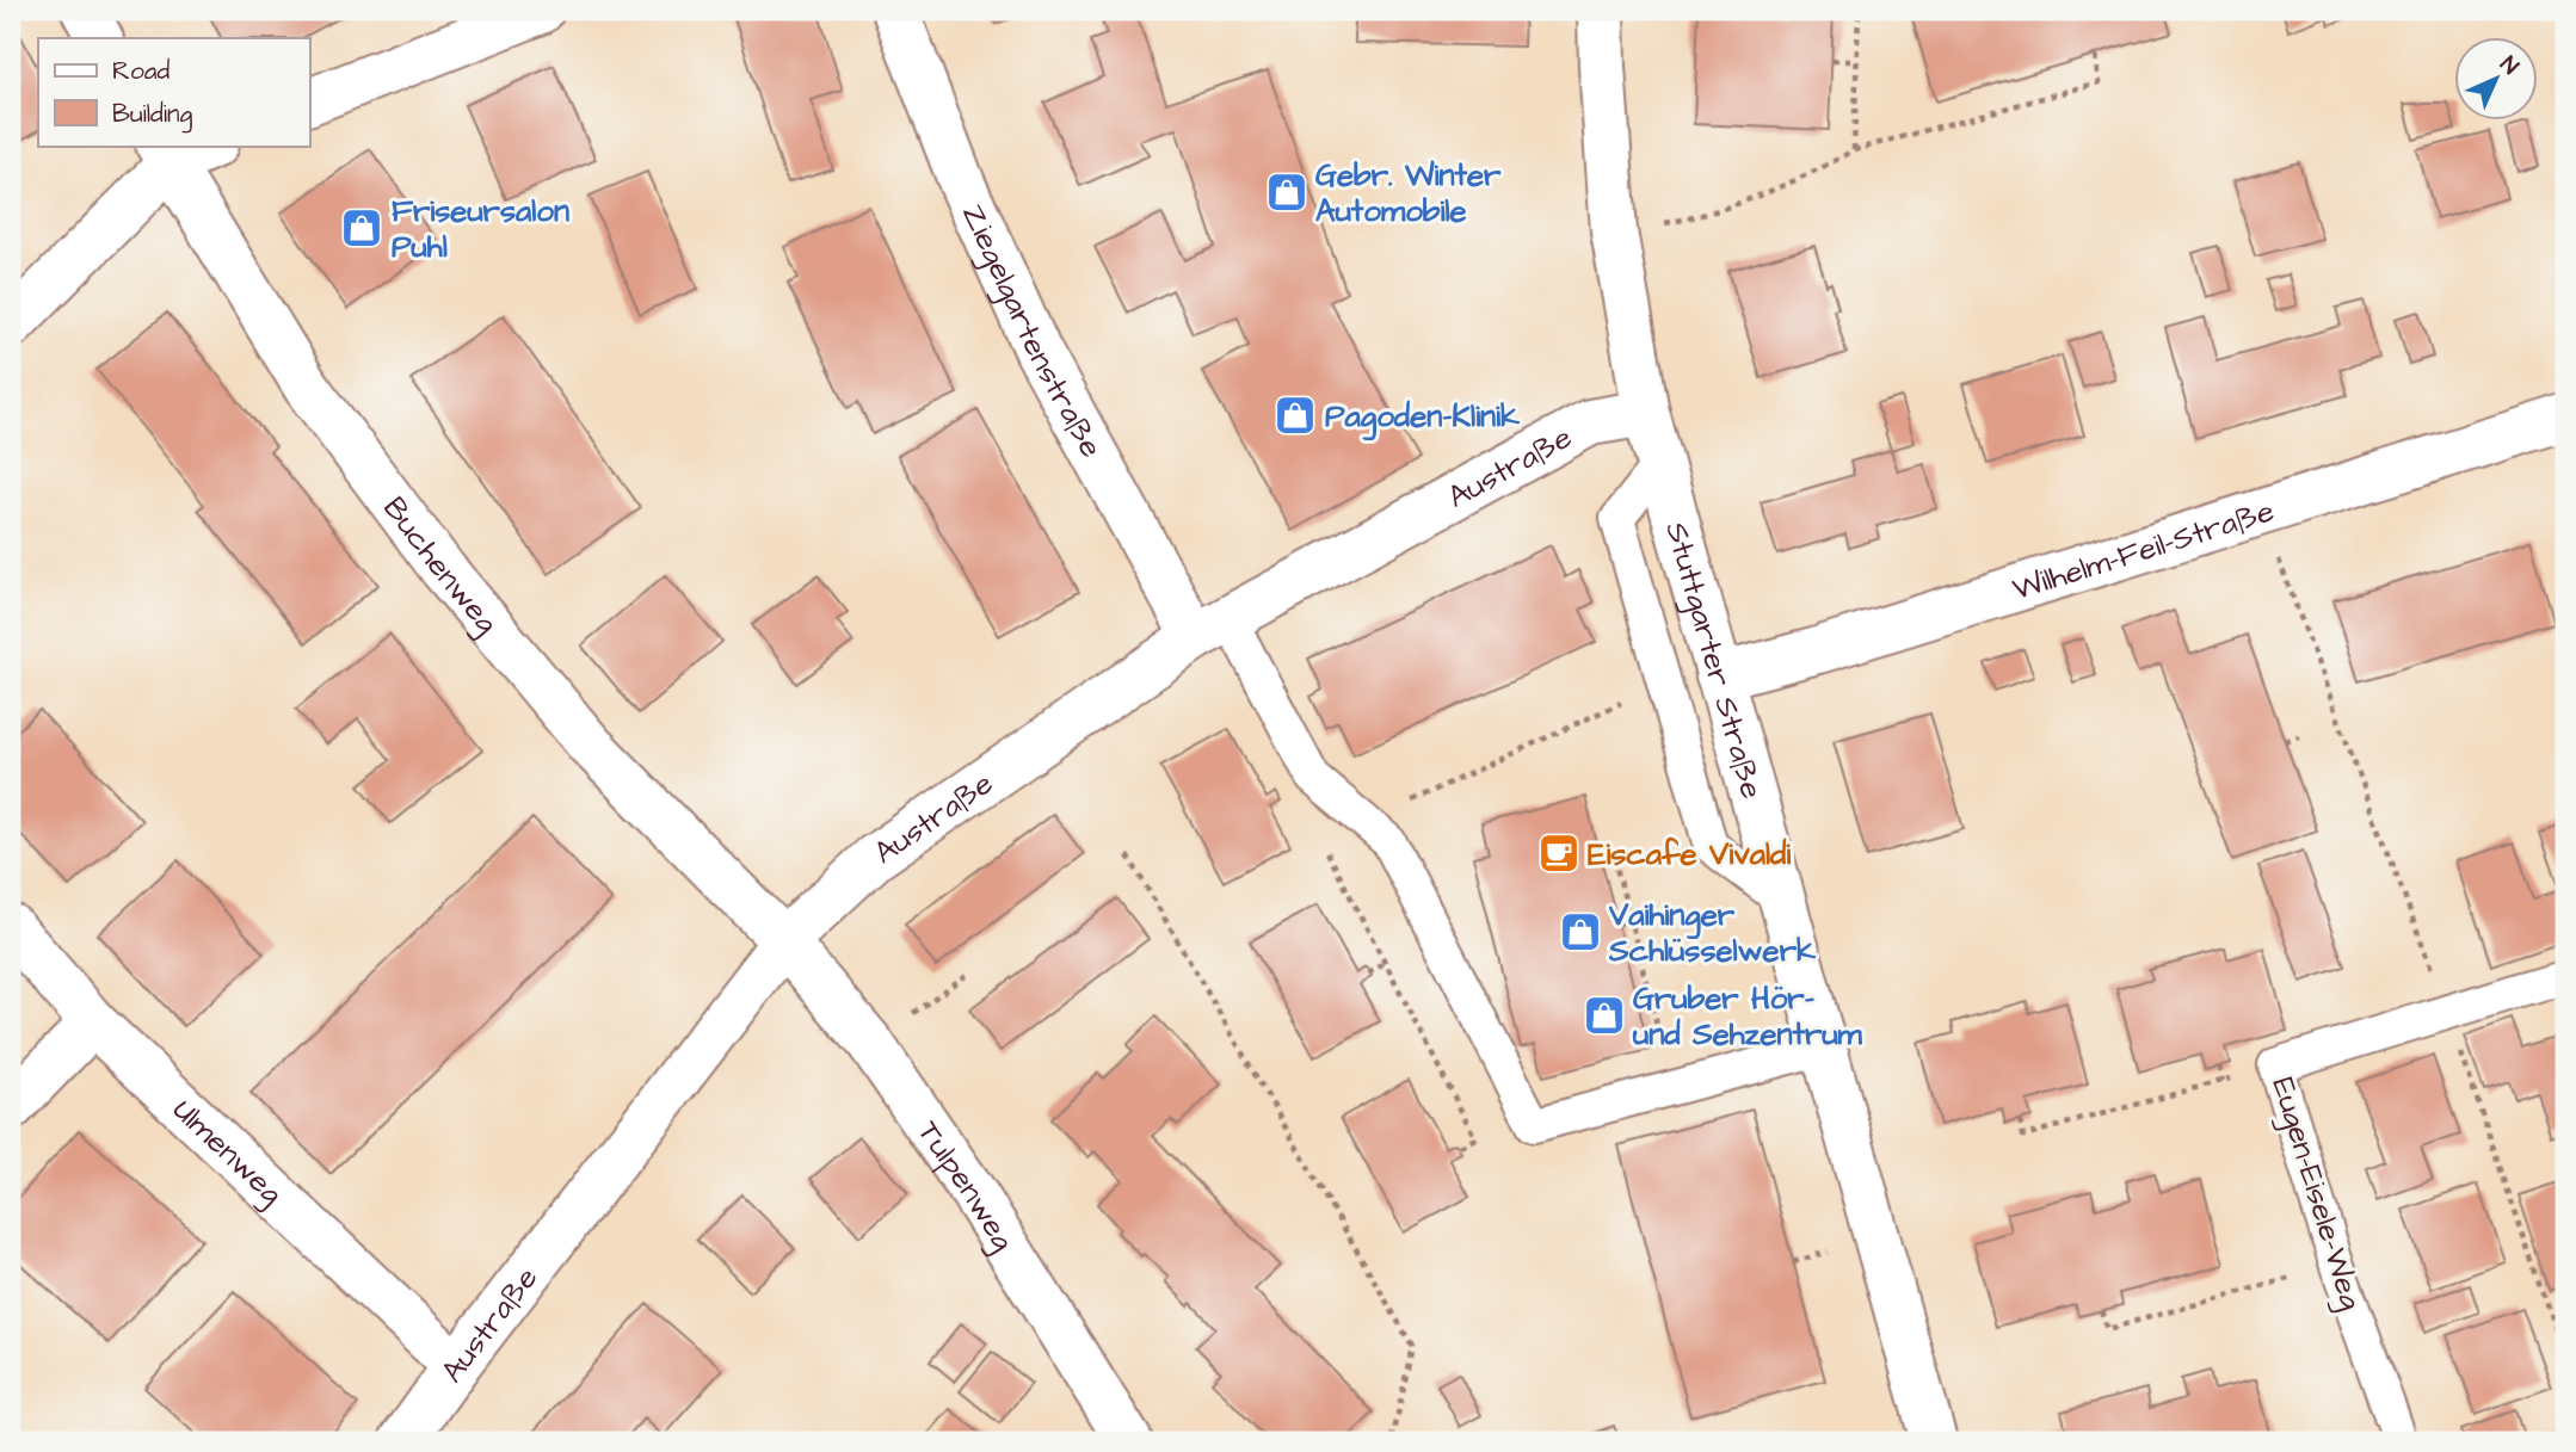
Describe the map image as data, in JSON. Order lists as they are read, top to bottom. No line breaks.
{"streets":{"street":["Ziegelgartenstraße","Austraße","Wilhelm-Feil-Straße","Buchenweg","Stuttgarter Straße","Ulmenweg","Tulpenweg"],"lane":["Eugen-Eisele-Weg"]},"crossings":[["Ziegelgartenstraße","Austraße"],["Austraße","Buchenweg"],["Austraße","Stuttgarter Straße"],["Austraße","Ulmenweg"],["Austraße","Tulpenweg"],["Wilhelm-Feil-Straße","Stuttgarter Straße"],["Buchenweg","Tulpenweg"]],"places":{"shop":["Gebr. Winter Automobile","Friseursalon Puhl","Pagoden-Klinik","Vaihinger Schlüsselwerk","Gruber Hör- und Sehzentrum"],"cafe":["Eiscafe Vivaldi"]},"legend":["Road","Building"],"north":"top right"}
